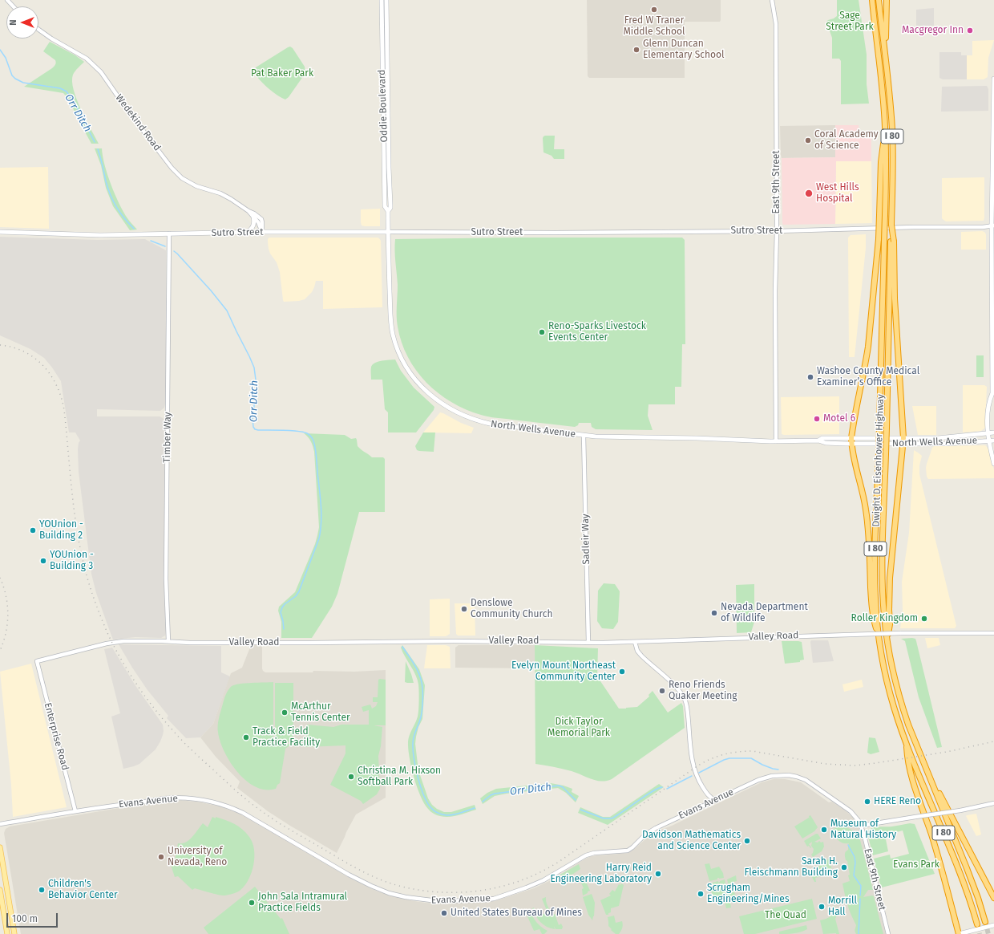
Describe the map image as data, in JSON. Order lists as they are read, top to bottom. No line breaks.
{"streets":{"highway":["I 80","Dwight D. Eisenhower Highway"],"main road":["Oddie Boulevard","Sutro Street","North Wells Avenue"],"street":["Wedekind Road","East 9th Street","Timber Way","Sadleir Way","Valley Road","Enterprise Road","Evans Avenue"]},"crossings":[["Oddie Boulevard","Sutro Street"],["Oddie Boulevard","North Wells Avenue"],["Wedekind Road","Sutro Street"],["East 9th Street","Sutro Street"],["East 9th Street","North Wells Avenue"],["East 9th Street","Evans Avenue"],["Sutro Street","North Wells Avenue"],["Sutro Street","Timber Way"],["North Wells Avenue","Sadleir Way"],["Timber Way","Valley Road"],["Sadleir Way","Valley Road"],["Valley Road","Enterprise Road"],["Enterprise Road","Evans Avenue"]],"water":["Orr Ditch"],"parks":["Sage Street Park","Pat Baker Park","Dick Taylor Memorial Park","Evans Park","The Quad"],"places":["Fred W Traner Middle School","Macgregor Inn","Glenn Duncan Elementary School","Coral Academy of Science","West Hills Hospital","Reno-Sparks Livestock Events Center","Washoe County Medical Examiner’s Office","Motel 6","YOUnion - Building 2","YOUnion - Building 3","Denslowe Community Church","Nevada Department of Wildlife","Roller Kingdom","Evelyn Mount Northeast Community Center","Reno Friends Quaker Meeting","McArthur Tennis Center","Track & Field Practice Facility","Christina M. Hixson Softball Park","HERE Reno","Museum of Natural History","Davidson Mathematics and Science Center","University of Nevada, Reno","Sarah H. Fleischmann Building","Harry Reid Engineering Laboratory","Children's Behavior Center","Scrugham Engineering/Mines","John Sala Intramural Practice Fields","Morrill Hall","United States Bureau of Mines"],"scale_bar":"100 m","north":"left"}
